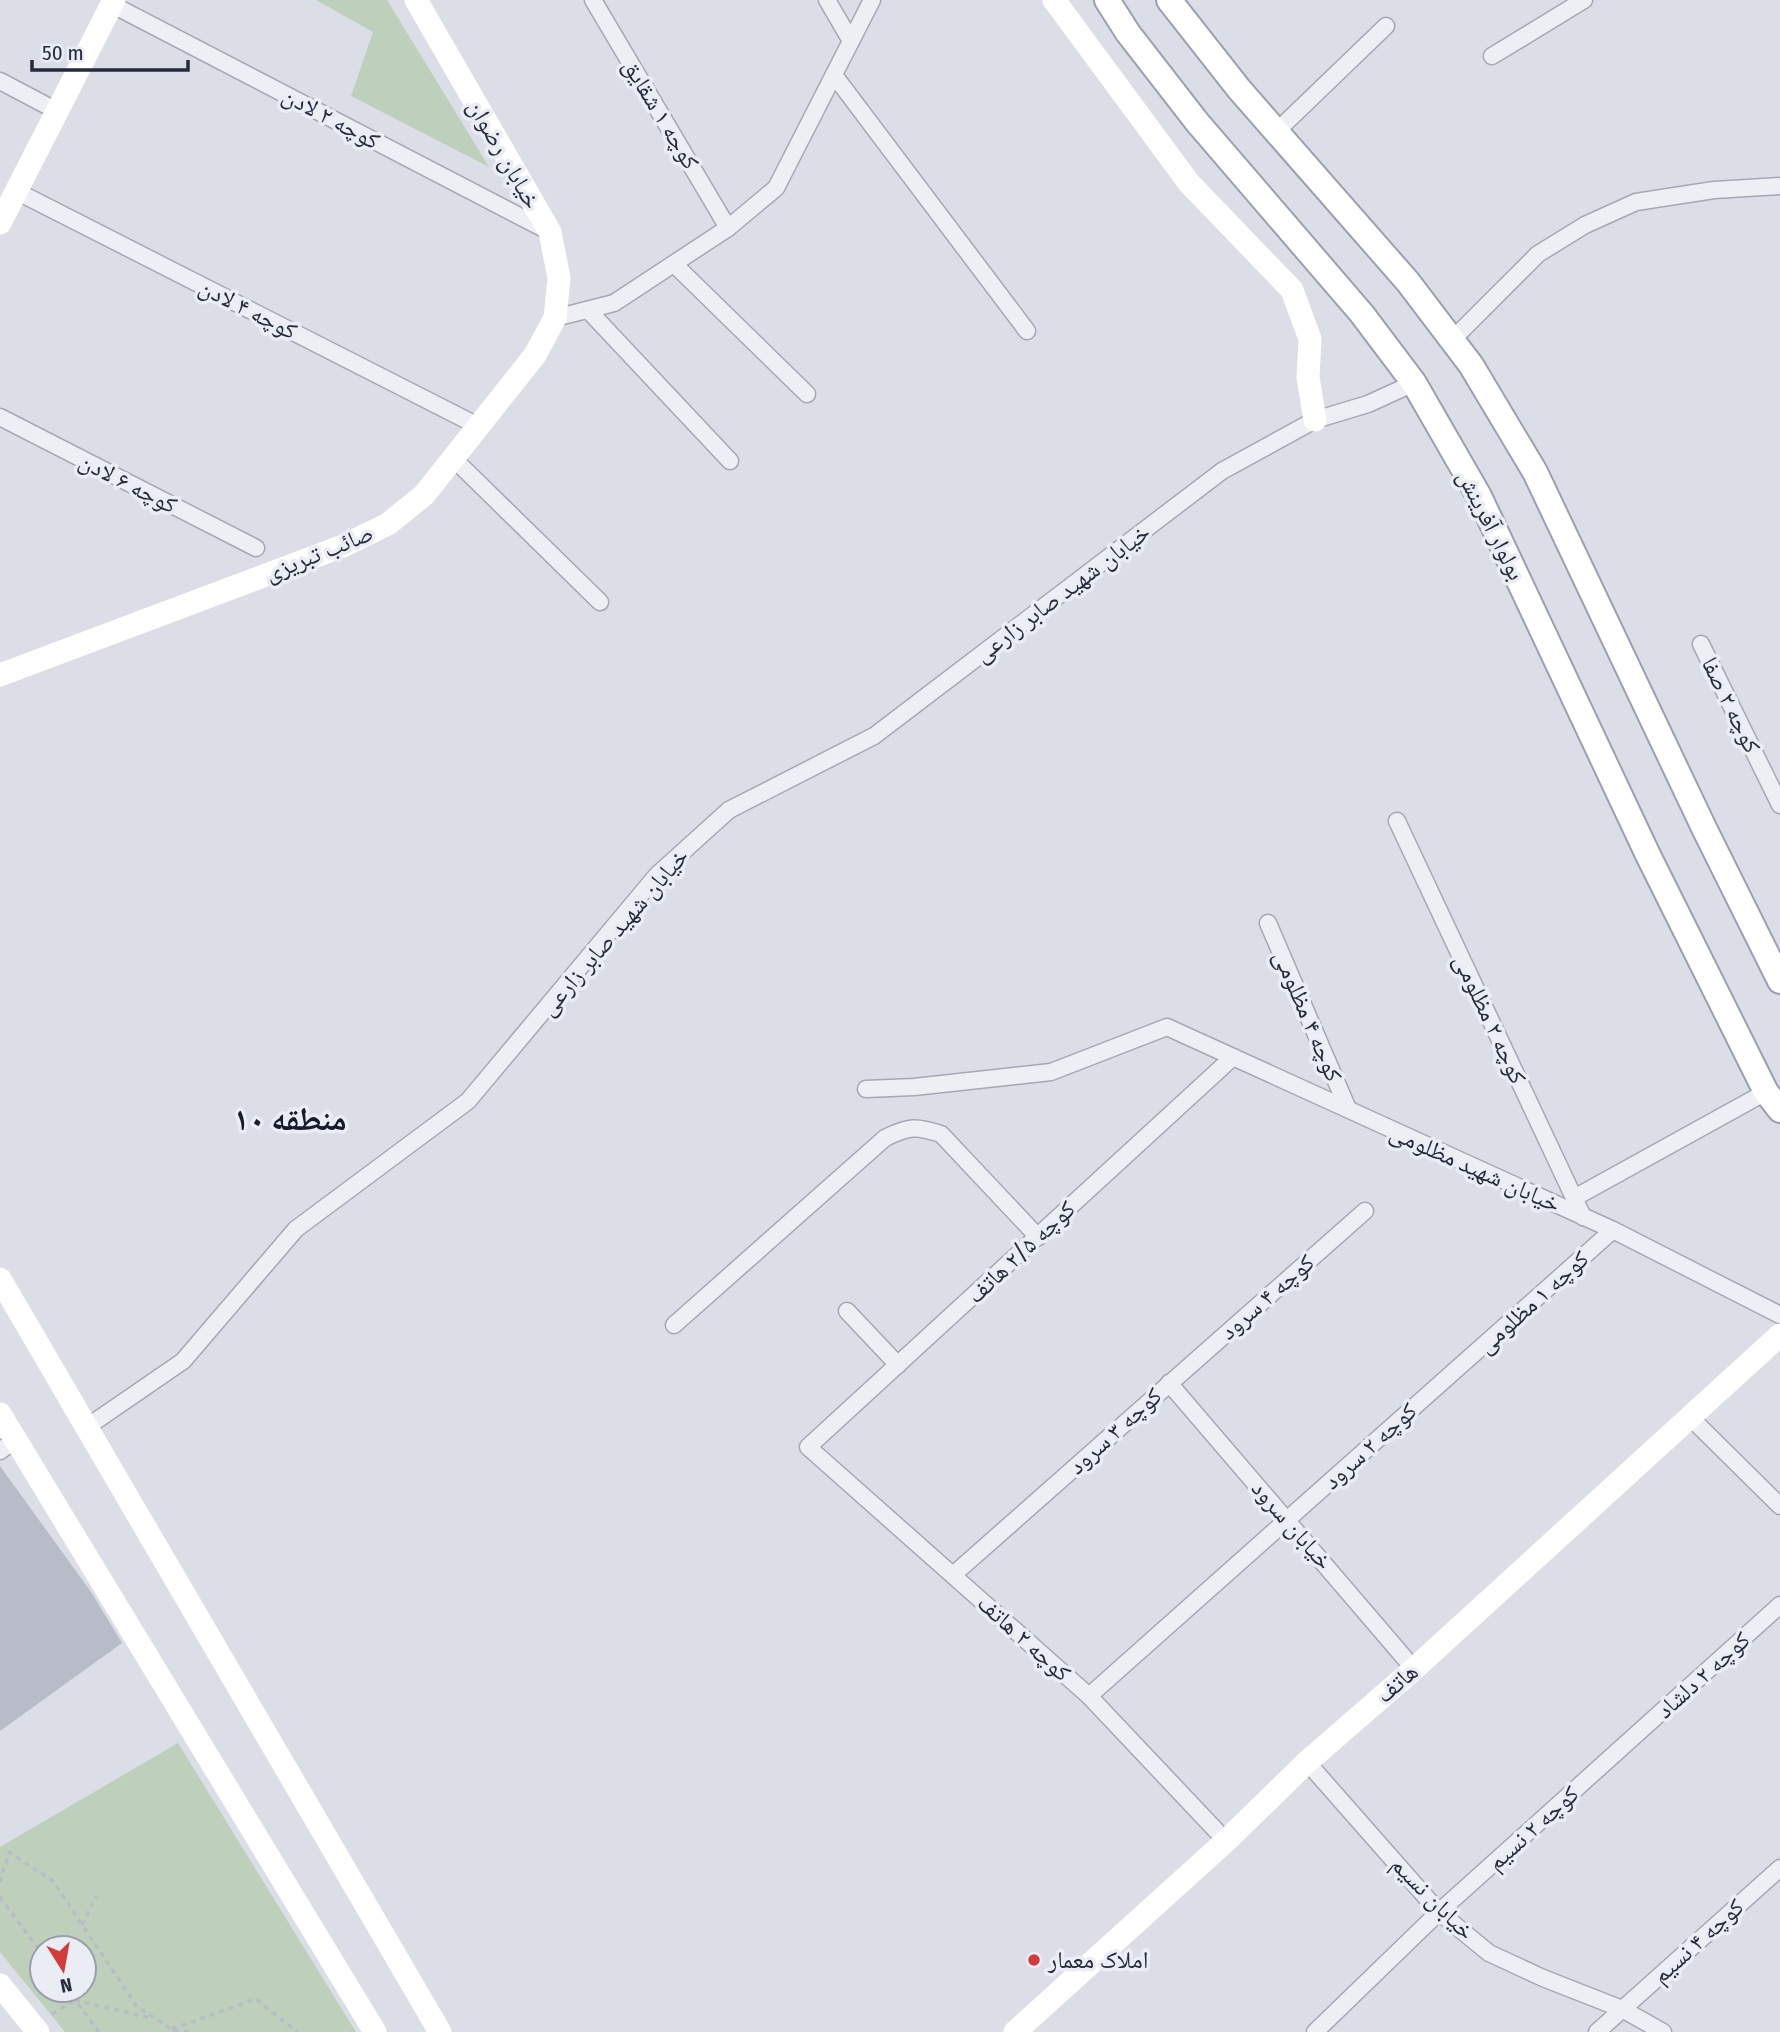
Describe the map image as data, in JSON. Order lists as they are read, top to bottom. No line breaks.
{"streets":{"main road":["بولوار آفرینش"],"street":["کوچه ۱ شقایق","کوچه ۲ لادن","خیابان رضوان","کوچه ۴ لادن","کوچه ۶ لادن","صائب تبریزی","خیابان شهید صابر زارعی","کوچه ۲ صفا","کوچه ۴ مظلومی","کوچه ۲ مظلومی","خیابان شهید مظلومی","کوچه ۲/۵ هاتف","کوچه ۴ سرود","کوچه ۱ مظلومی","کوچه ۳ سرود","کوچه ۲ سرود","خیابان سرود","کوچه ۲ هاتف","کوچه ۲ دلشاد","هاتف","کوچه ۲ نسیم","خیابان نسیم","کوچه ۴ نسیم"]},"crossings":[["کوچه ۲ لادن","خیابان رضوان"],["خیابان رضوان","صائب تبریزی"],["کوچه ۴ لادن","صائب تبریزی"],["بولوار آفرینش","خیابان شهید صابر زارعی"],["کوچه ۴ مظلومی","خیابان شهید مظلومی"],["کوچه ۲ مظلومی","خیابان شهید مظلومی"],["خیابان شهید مظلومی","کوچه ۲/۵ هاتف"],["خیابان شهید مظلومی","کوچه ۱ مظلومی"],["کوچه ۲/۵ هاتف","کوچه ۲ هاتف"],["کوچه ۴ سرود","کوچه ۳ سرود"],["کوچه ۴ سرود","خیابان سرود"],["کوچه ۱ مظلومی","کوچه ۲ سرود"],["کوچه ۳ سرود","خیابان سرود"],["کوچه ۳ سرود","کوچه ۲ هاتف"],["کوچه ۲ سرود","خیابان سرود"],["کوچه ۲ سرود","کوچه ۲ هاتف"],["خیابان سرود","هاتف"],["کوچه ۲ هاتف","هاتف"],["کوچه ۲ دلشاد","کوچه ۲ نسیم"],["هاتف","خیابان نسیم"],["کوچه ۲ نسیم","خیابان نسیم"],["خیابان نسیم","کوچه ۴ نسیم"]],"districts":["منطقه ۱۰"],"places":["املاک معمار"],"scale_bar":"50 m","north":"bottom"}
